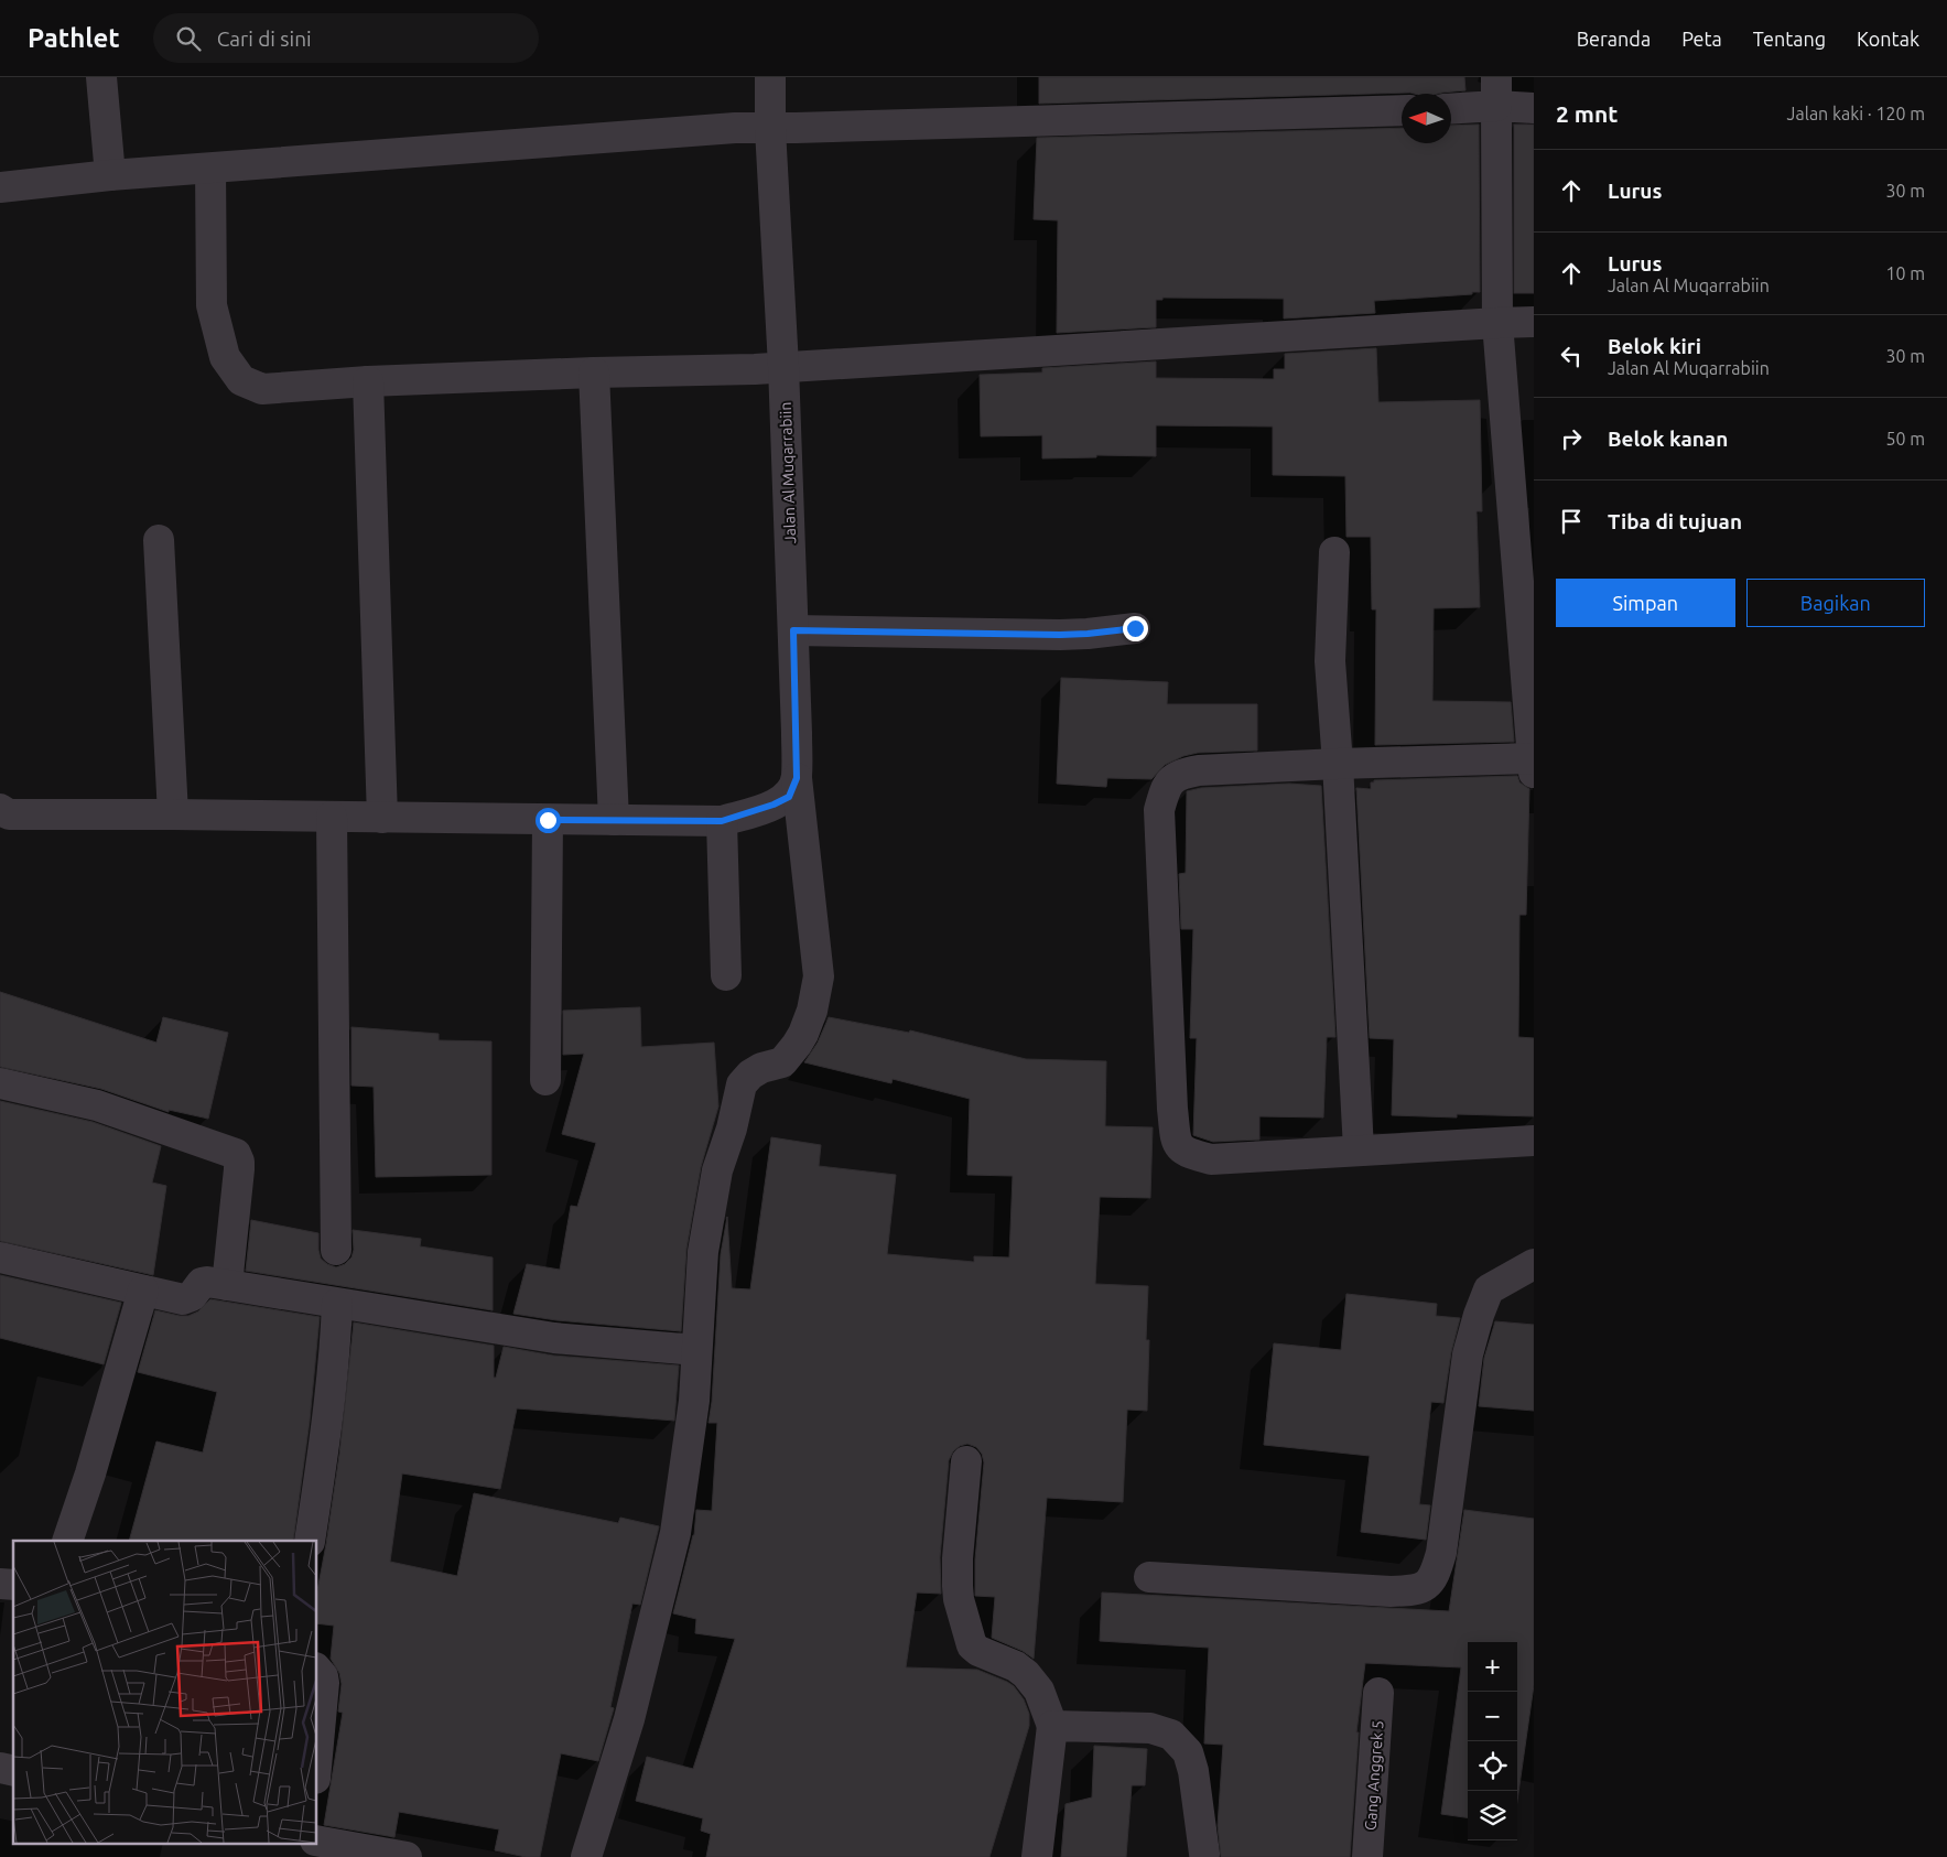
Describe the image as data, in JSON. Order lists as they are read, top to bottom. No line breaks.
{"streets":{"street":["Jalan Al Muqarrabiin","Gang Anggrek 5"]},"north":"left","page":{"header":"Pathlet","search":"Cari di sini","nav":["Beranda","Peta","Tentang","Kontak"],"heading":["2 mnt","Jalan kaki · 120 m"],"list":[["Lurus","30 m"],["Lurus","Jalan Al Muqarrabiin","10 m"],["Belok kiri","Jalan Al Muqarrabiin","30 m"],["Belok kanan","50 m"],"Tiba di tujuan"],"buttons":["Simpan","Bagikan"],"map_buttons":["+","−"]}}
